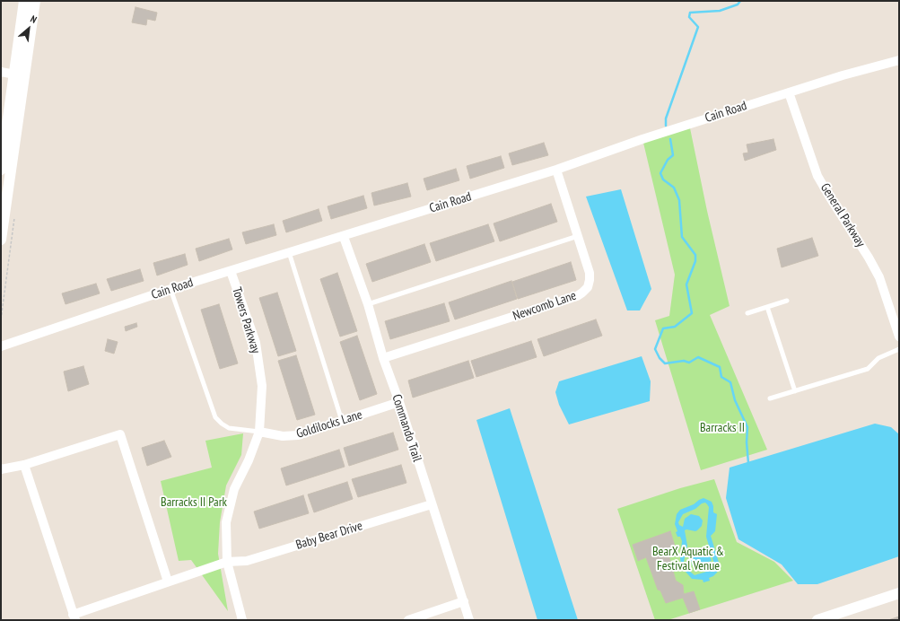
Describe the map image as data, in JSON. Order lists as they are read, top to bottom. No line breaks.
{"streets":{"street":["Cain Road","General Parkway","Newcomb Lane","Towers Parkway","Goldilocks Lane","Commando Trail","Baby Bear Drive"]},"crossings":[["Cain Road","General Parkway"],["Cain Road","Newcomb Lane"],["Cain Road","Towers Parkway"],["Cain Road","Commando Trail"],["Newcomb Lane","Commando Trail"],["Towers Parkway","Goldilocks Lane"],["Towers Parkway","Baby Bear Drive"],["Goldilocks Lane","Commando Trail"],["Commando Trail","Baby Bear Drive"]],"parks":["Barracks II","Barracks II Park","BearX Aquatic & Festival Venue"],"north":"top right"}
